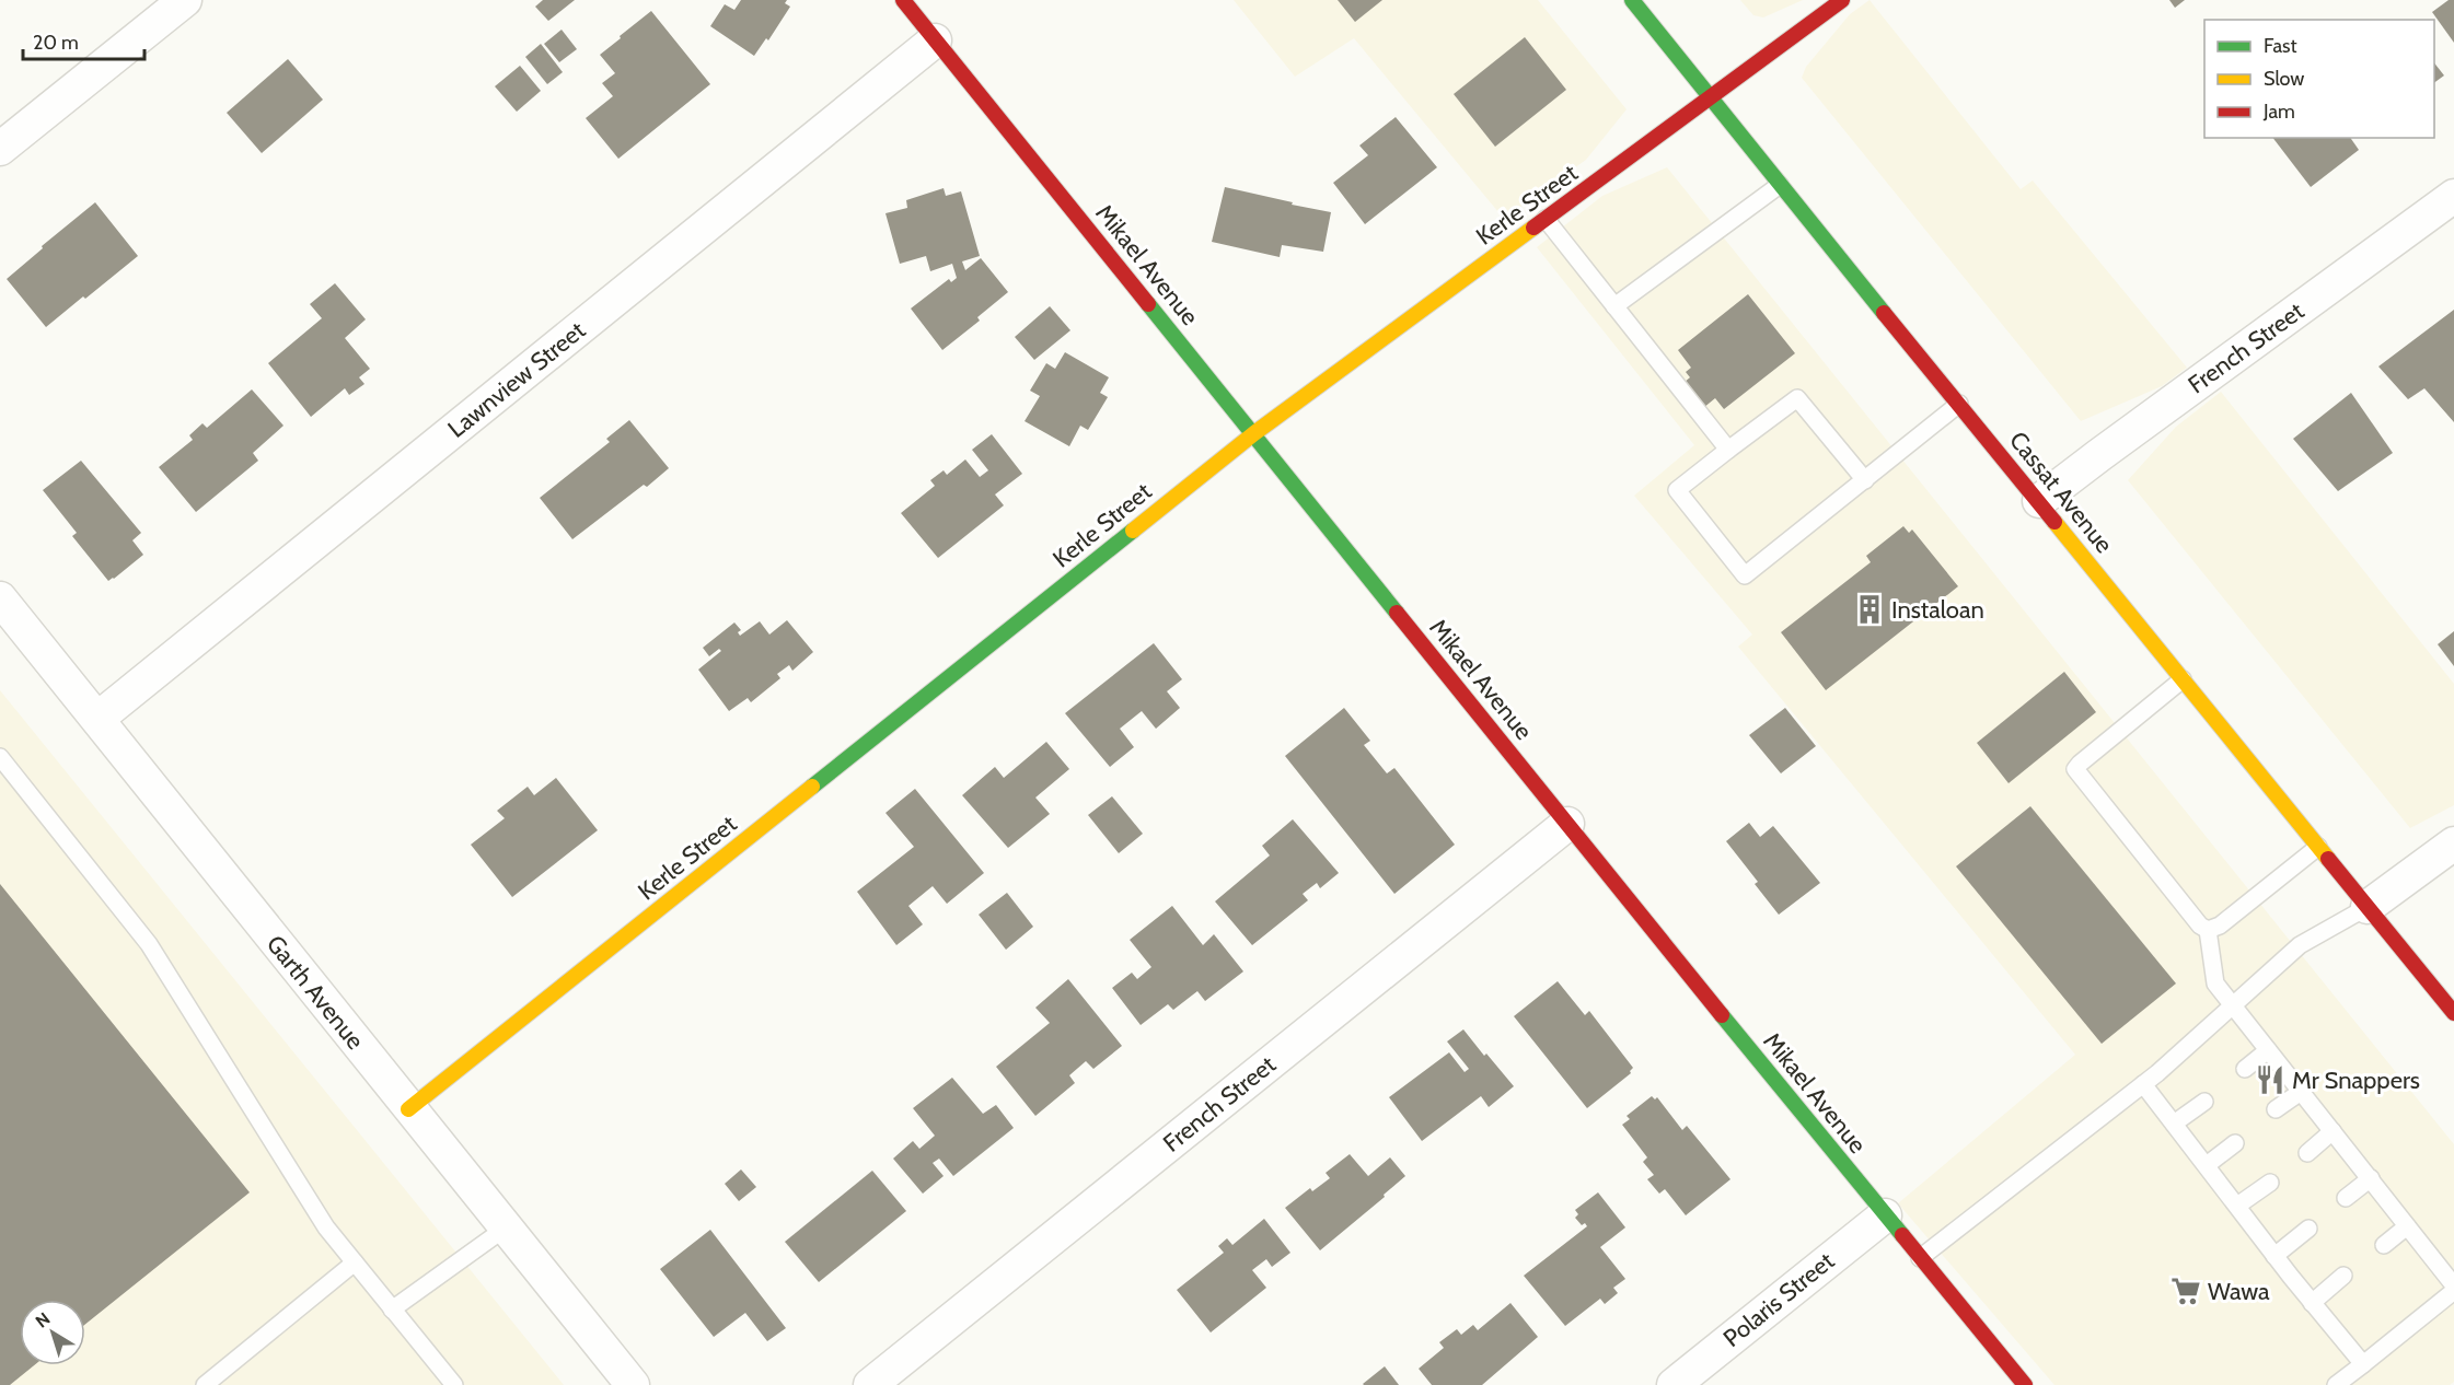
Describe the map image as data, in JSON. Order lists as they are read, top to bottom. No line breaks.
{"streets":{"street":["Kerle Street","Mikael Avenue","French Street","Lawnview Street","Cassat Avenue","Garth Avenue","Polaris Street"]},"crossings":[["Kerle Street","Mikael Avenue"],["Kerle Street","Cassat Avenue"],["Kerle Street","Garth Avenue"],["Mikael Avenue","French Street"],["Mikael Avenue","Lawnview Street"],["Mikael Avenue","Polaris Street"],["French Street","Cassat Avenue"],["Lawnview Street","Garth Avenue"]],"places":{"building":["Instaloan"],"restaurant":["Mr Snappers"],"supermarket":["Wawa"]},"legend":["Fast","Slow","Jam"],"scale_bar":"20 m","north":"top left"}
